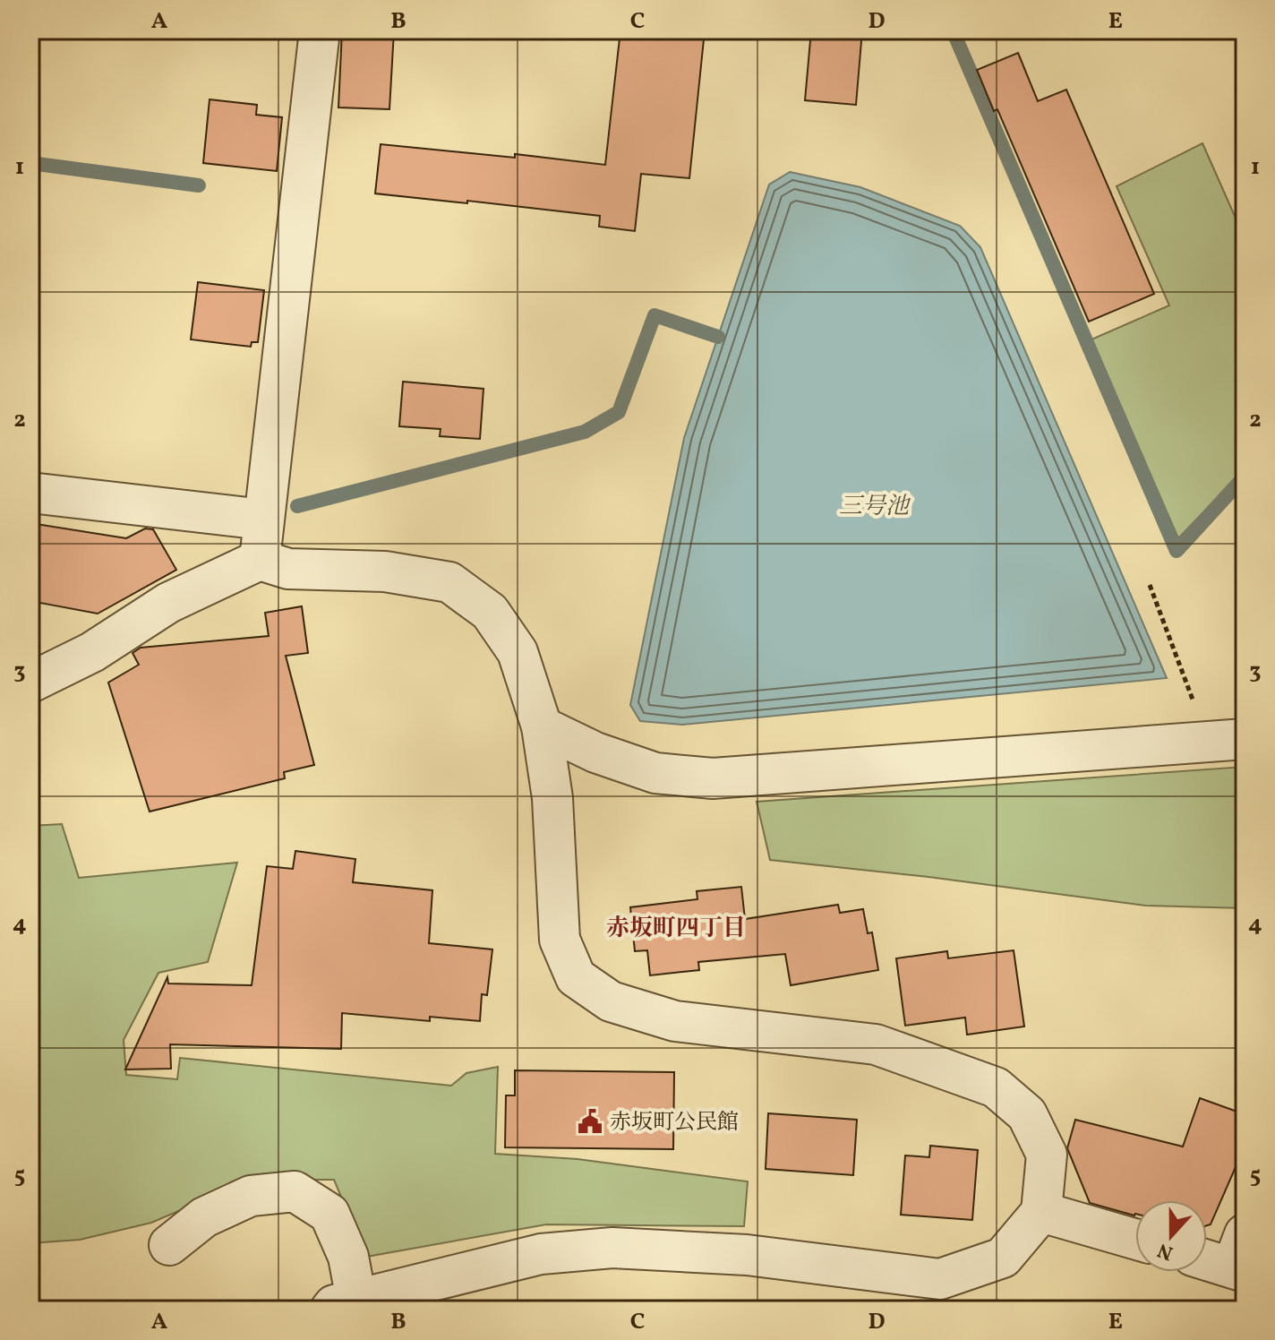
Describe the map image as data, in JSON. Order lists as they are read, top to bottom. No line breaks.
{"districts":["赤坂町四丁目"],"water":["三号池"],"places":{"public building":["赤坂町公民館"]},"north":"bottom","grid":{"columns":["A","B","C","D","E"],"rows":["1","2","3","4","5"]}}
